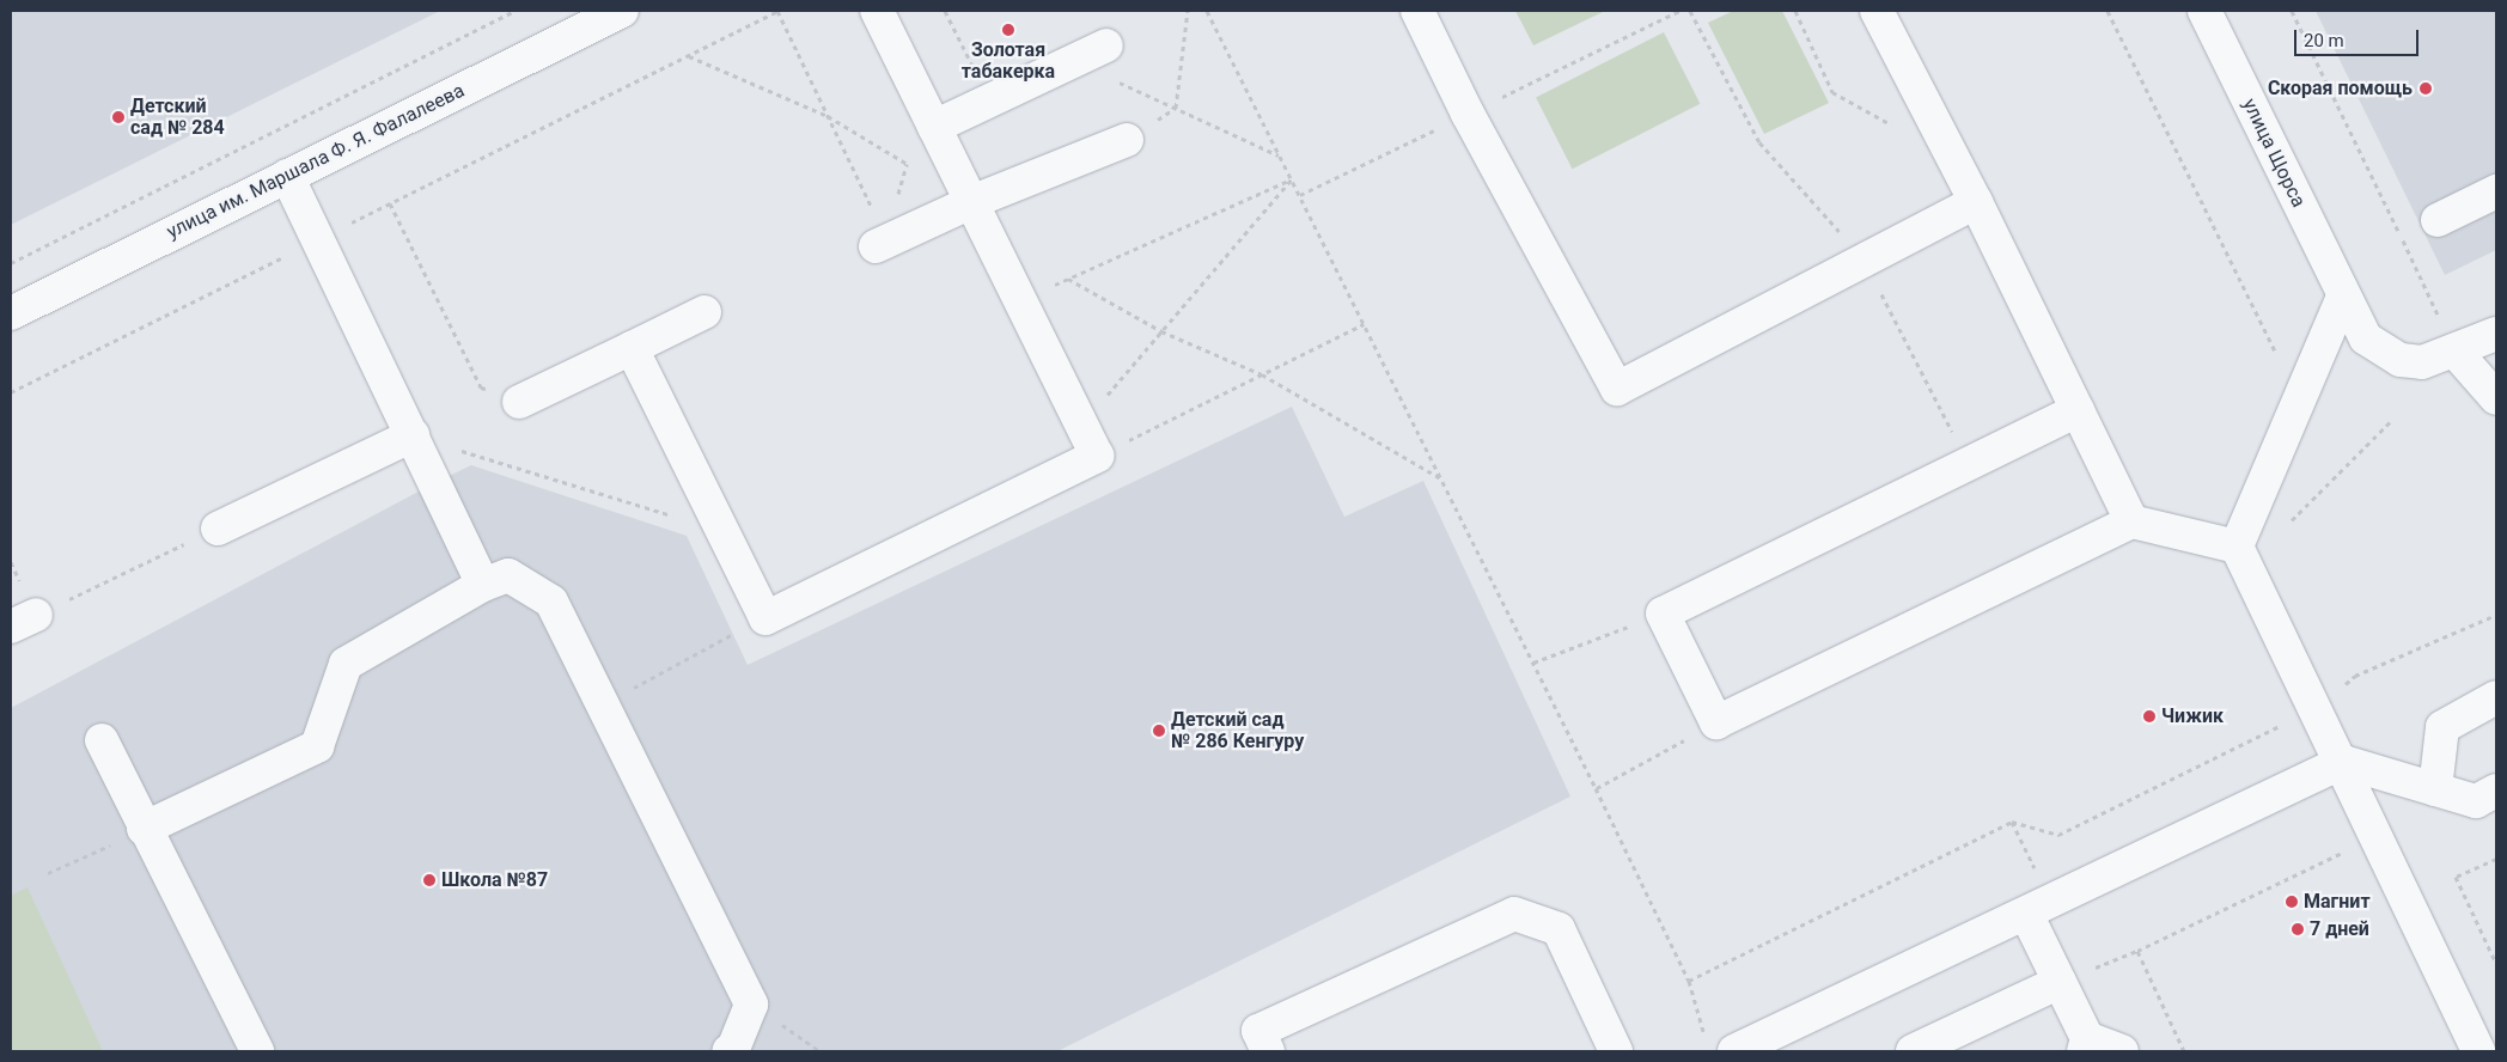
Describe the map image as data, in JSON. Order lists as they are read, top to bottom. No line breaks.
{"streets":{"street":["улица Щорса","улица им. Маршала Ф. Я. Фалалеева"]},"places":["Золотая табакерка","Скорая помощь","Детский сад № 284","Чижик","Детский сад № 286 Кенгуру","Школа №87","Магнит","7 дней"],"scale_bar":"20 m"}
